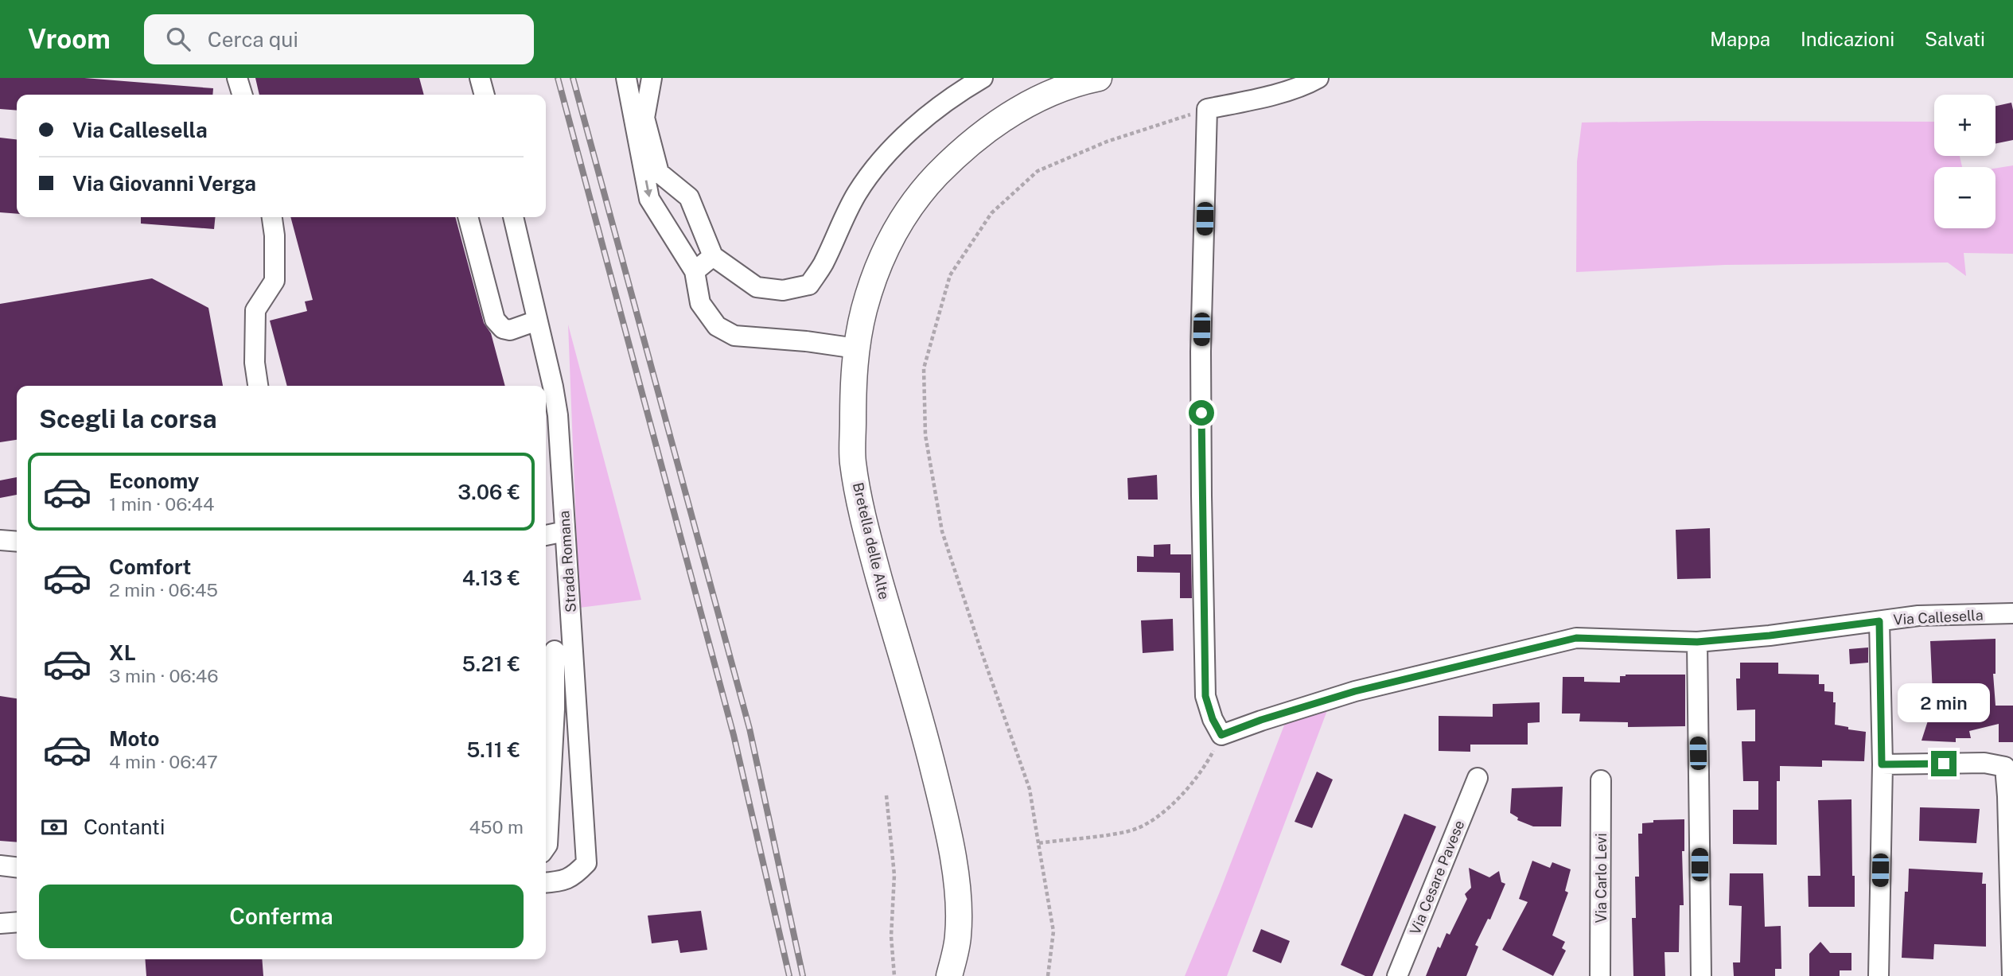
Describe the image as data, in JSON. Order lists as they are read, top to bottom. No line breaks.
{"streets":{"main road":["Bretella delle Alte"],"street":["Strada Romana","Via Callesella","Via Cesare Pavese","Via Carlo Levi"]},"page":{"header":"Vroom","search":"Cerca qui","nav":["Mappa","Indicazioni","Salvati"],"map_buttons":["+","−"],"banner":["Via Callesella","Via Giovanni Verga"],"heading":"Scegli la corsa","list":[{"name":"Economy","note":"1 min · 06:44","value":"3.06 €"},{"name":"Comfort","note":"2 min · 06:45","value":"4.13 €"},{"name":"XL","note":"3 min · 06:46","value":"5.21 €"},{"name":"Moto","note":"4 min · 06:47","value":"5.11 €"}],"bubble":"2 min","pay":["Contanti","450 m"],"buttons":"Conferma"}}
